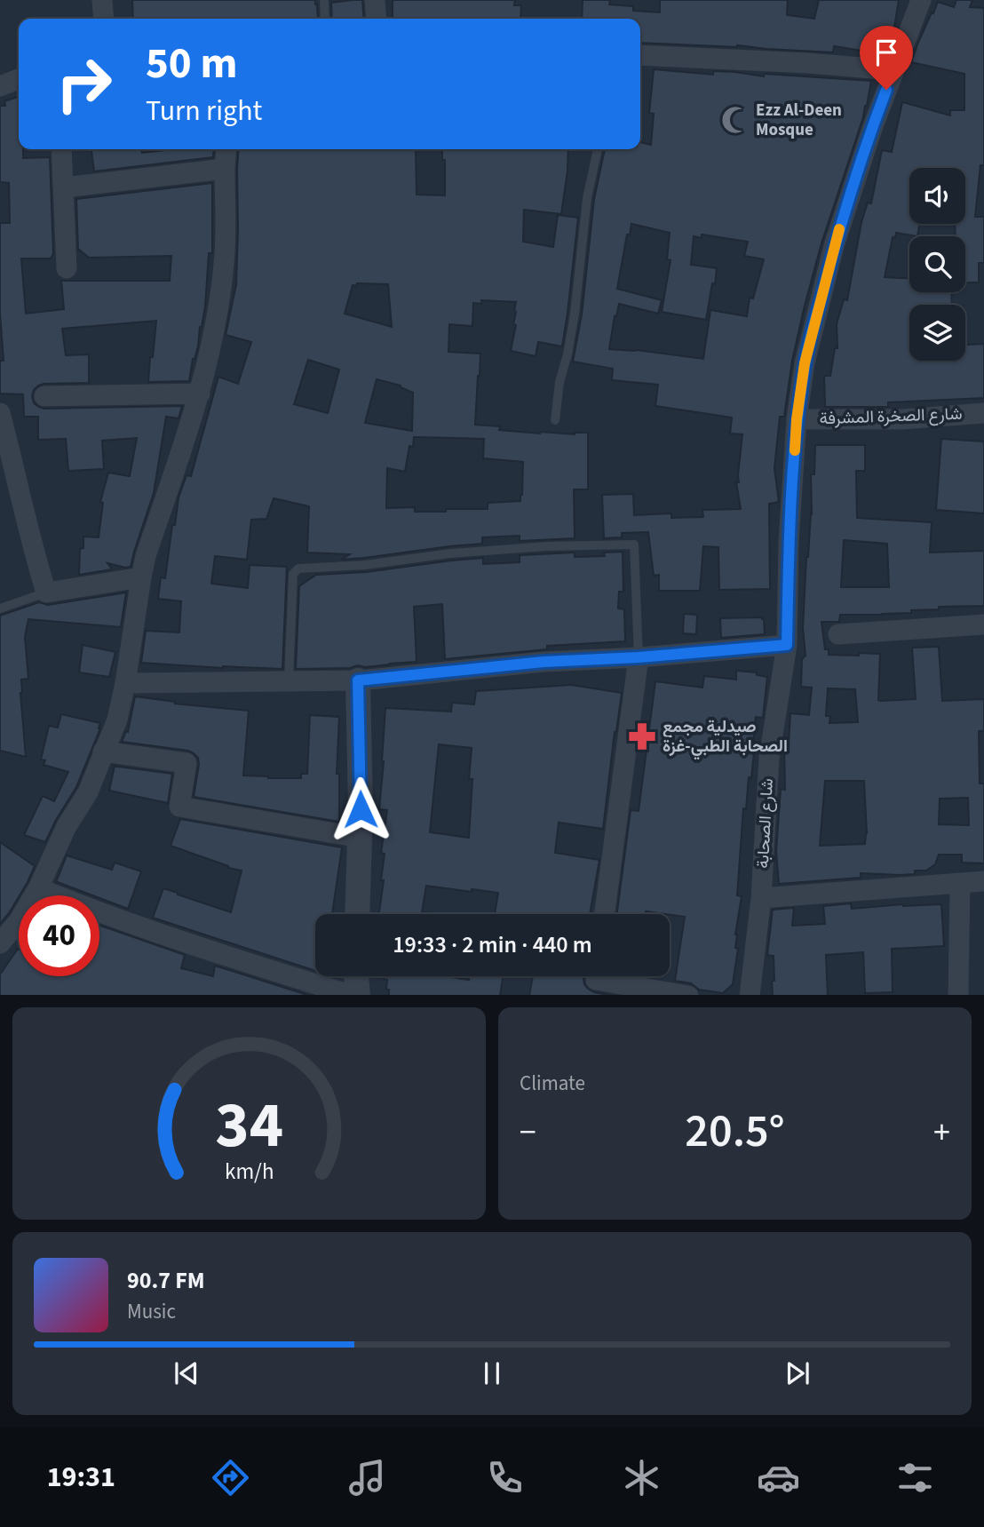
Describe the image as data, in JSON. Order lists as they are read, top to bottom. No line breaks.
{"streets":{"street":["شارع الصخرة المشرفة","شارع الصحابة"]},"crossings":[["شارع الصخرة المشرفة","شارع الصحابة"]],"places":{"mosque":["Ezz Al-Deen Mosque"],"pharmacy":["صيدلية مجمع الصحابة الطبي-غزة"]},"page":{"turn":["50 m","Turn right"],"limit":"40","trip":"19:33 · 2 min · 440 m","tile":"Climate","heat":["−","20.5°","+"],"song":["90.7 FM","Music"],"tabs":"19:31","gauge":["34","km/h"]}}
